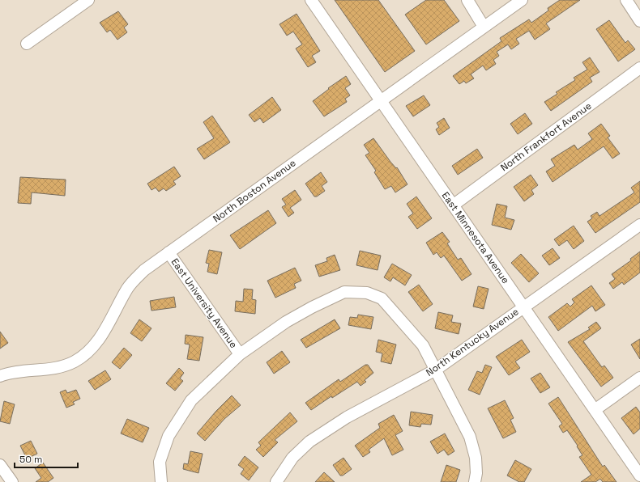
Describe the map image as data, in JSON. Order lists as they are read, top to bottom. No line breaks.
{"streets":{"street":["North Frankfort Avenue","North Boston Avenue","East Minnesota Avenue","East University Avenue","North Kentucky Avenue"]},"crossings":[["North Frankfort Avenue","East Minnesota Avenue"],["North Boston Avenue","East Minnesota Avenue"],["North Boston Avenue","East University Avenue"],["East Minnesota Avenue","North Kentucky Avenue"]],"scale_bar":"50 m"}
